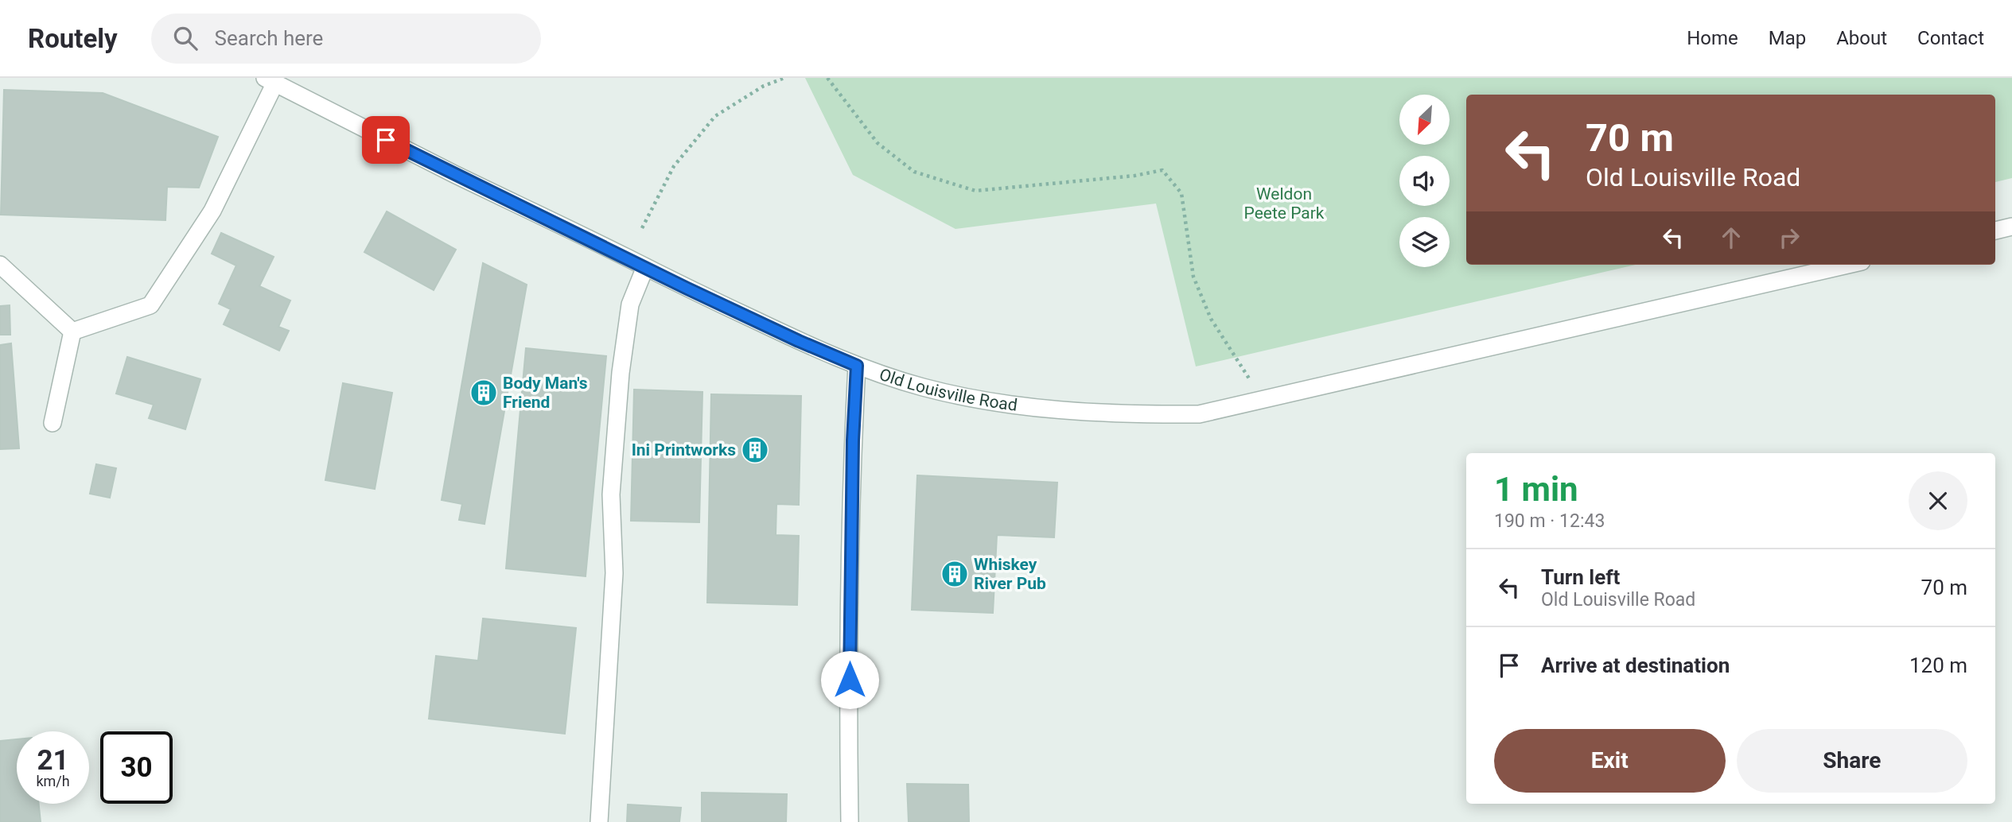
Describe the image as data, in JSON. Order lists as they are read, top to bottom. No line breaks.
{"streets":{"street":["Old Louisville Road"]},"parks":["Weldon Peete Park"],"places":{"building":["Body Man's Friend","Ini Printworks","Whiskey River Pub"]},"north":"bottom left","page":{"header":"Routely","search":"Search here","nav":["Home","Map","About","Contact"],"turn":["70 m","Old Louisville Road"],"heading":["1 min","190 m · 12:43"],"list":[{"name":"Turn left","note":"Old Louisville Road","value":"70 m"},{"name":"Arrive at destination","value":"120 m"}],"buttons":["Exit","Share"],"speed":"21 km/h","limit":"30"}}
